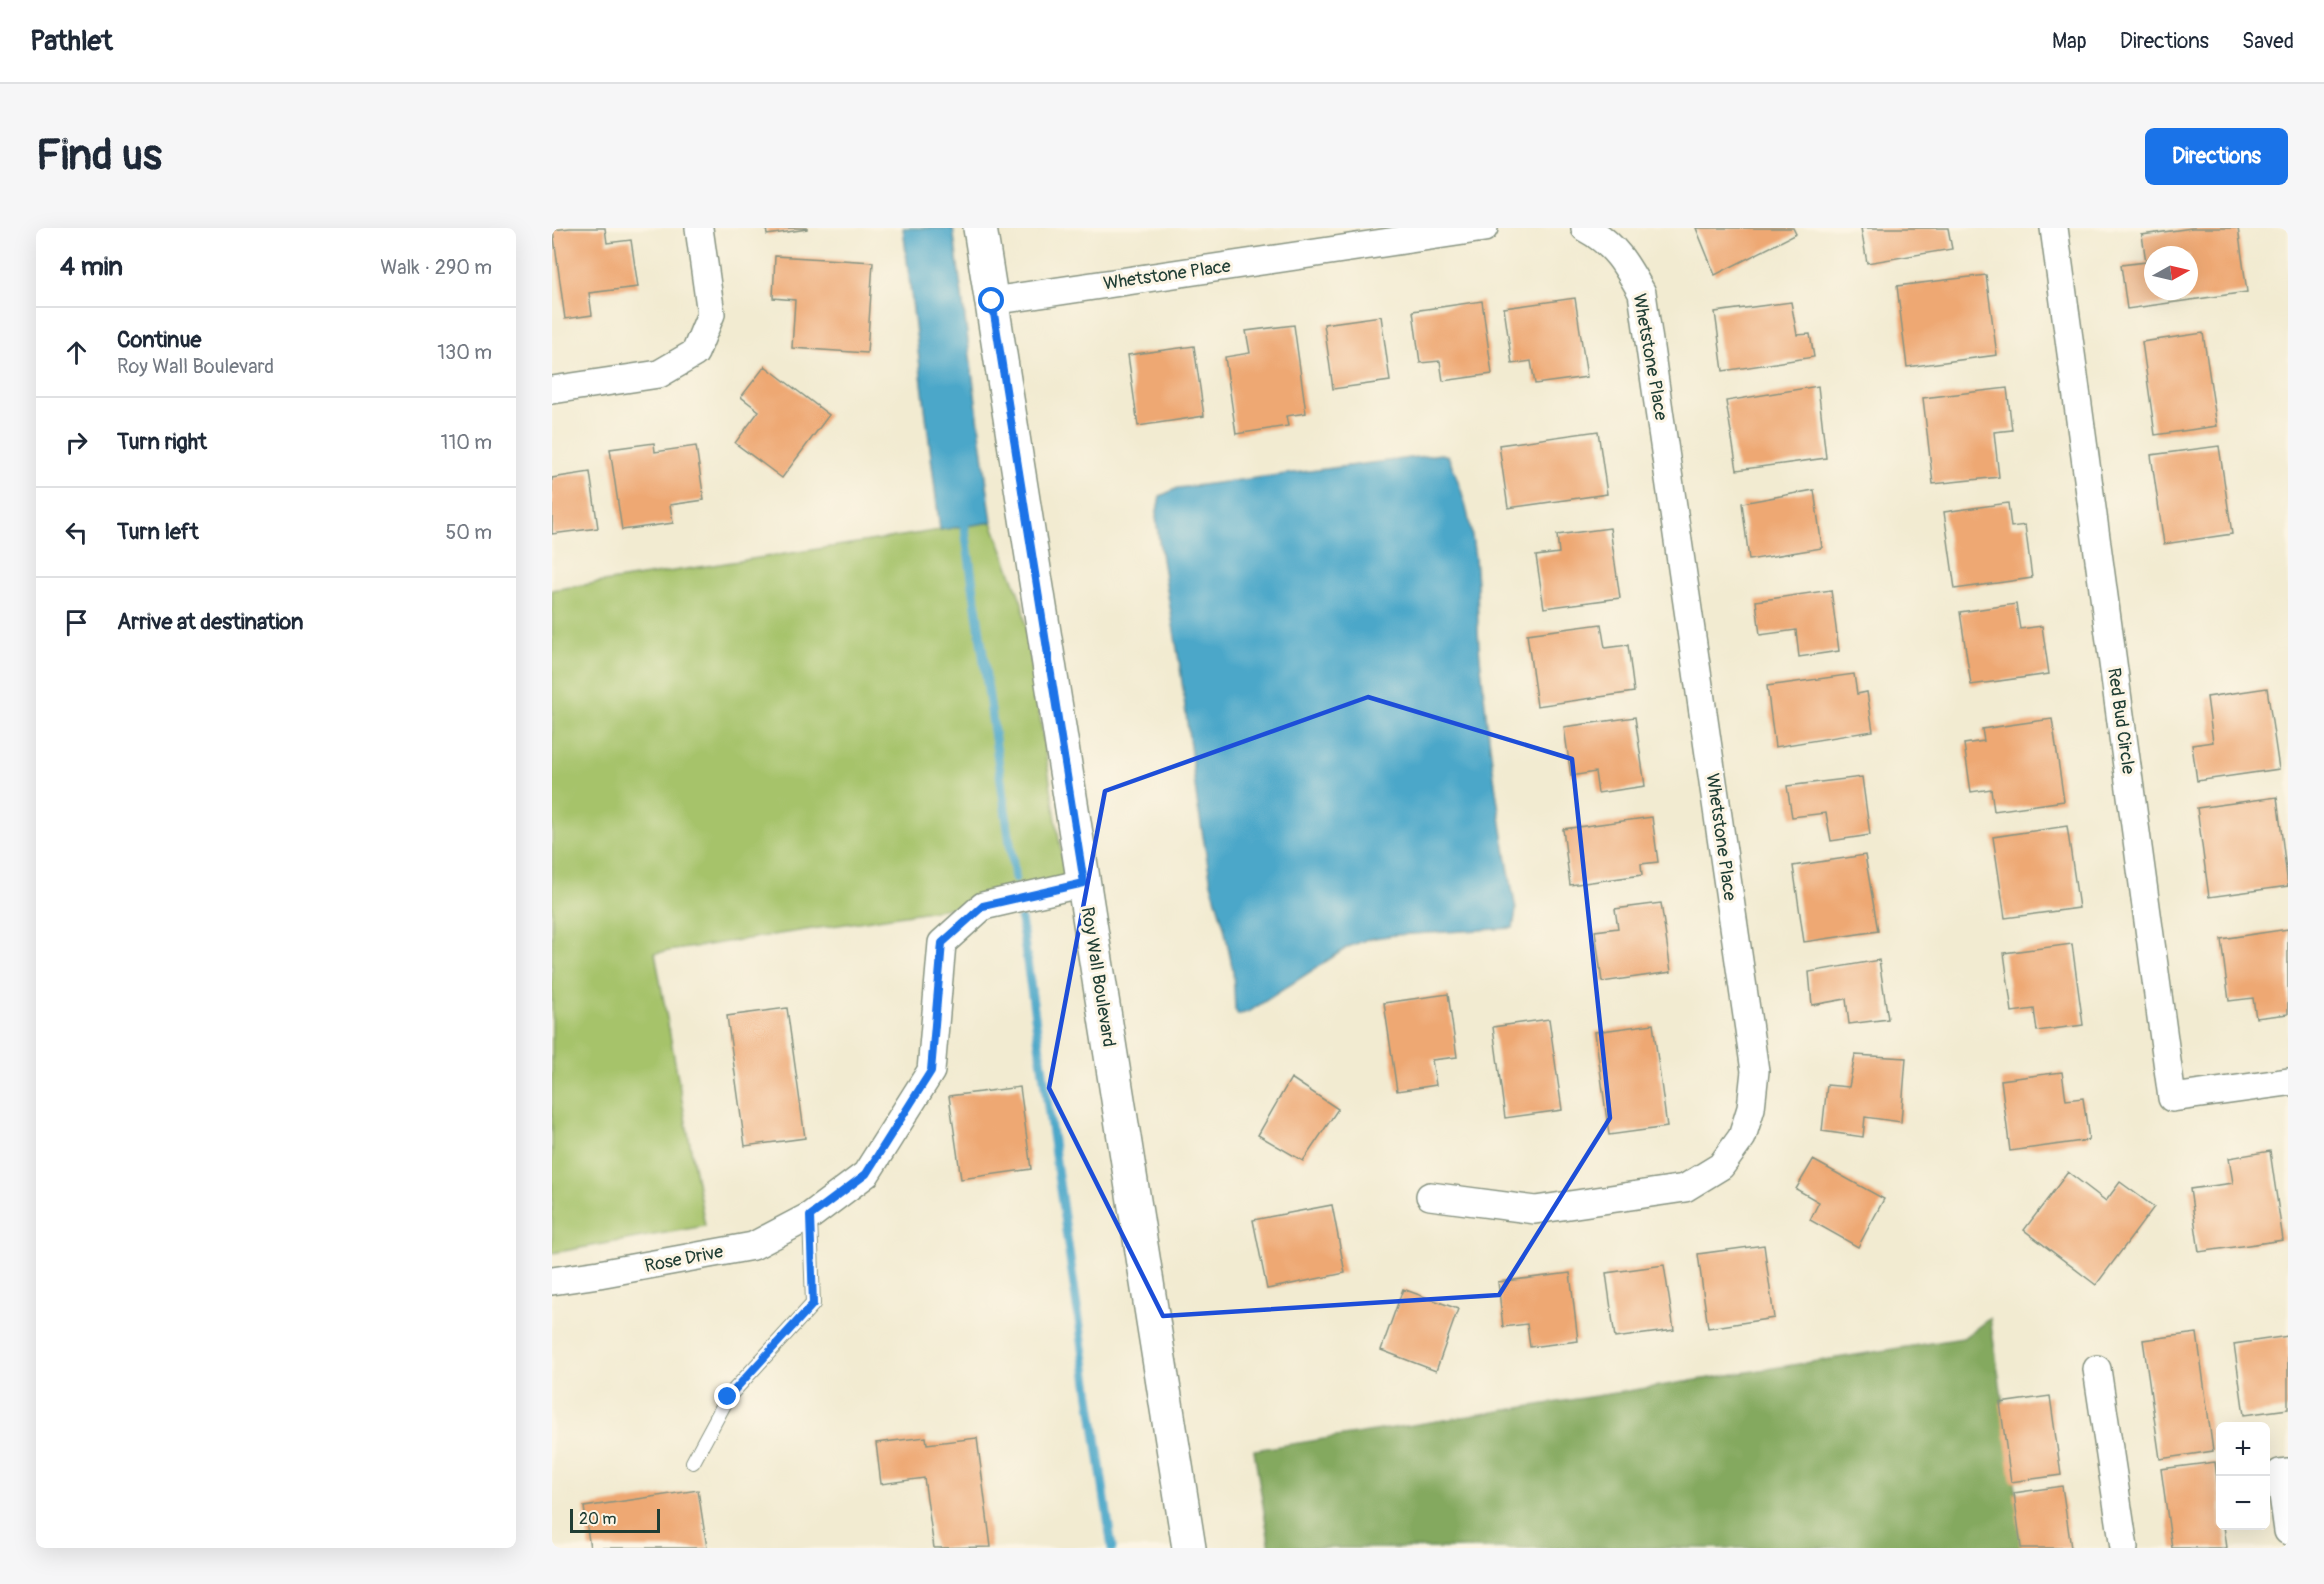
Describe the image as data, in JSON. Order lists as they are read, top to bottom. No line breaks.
{"streets":{"street":["Whetstone Place","Red Bud Circle","Roy Wall Boulevard","Rose Drive"]},"crossings":[["Whetstone Place","Roy Wall Boulevard"],["Roy Wall Boulevard","Rose Drive"]],"scale_bar":"20 m","north":"right","page":{"header":"Pathlet","nav":["Map","Directions","Saved"],"buttons":"Directions","title":"Find us","heading":["4 min","Walk · 290 m"],"list":[["Continue","Roy Wall Boulevard","130 m"],["Turn right","110 m"],["Turn left","50 m"],"Arrive at destination"],"map_buttons":["+","−"],"scale":"20 m"}}
